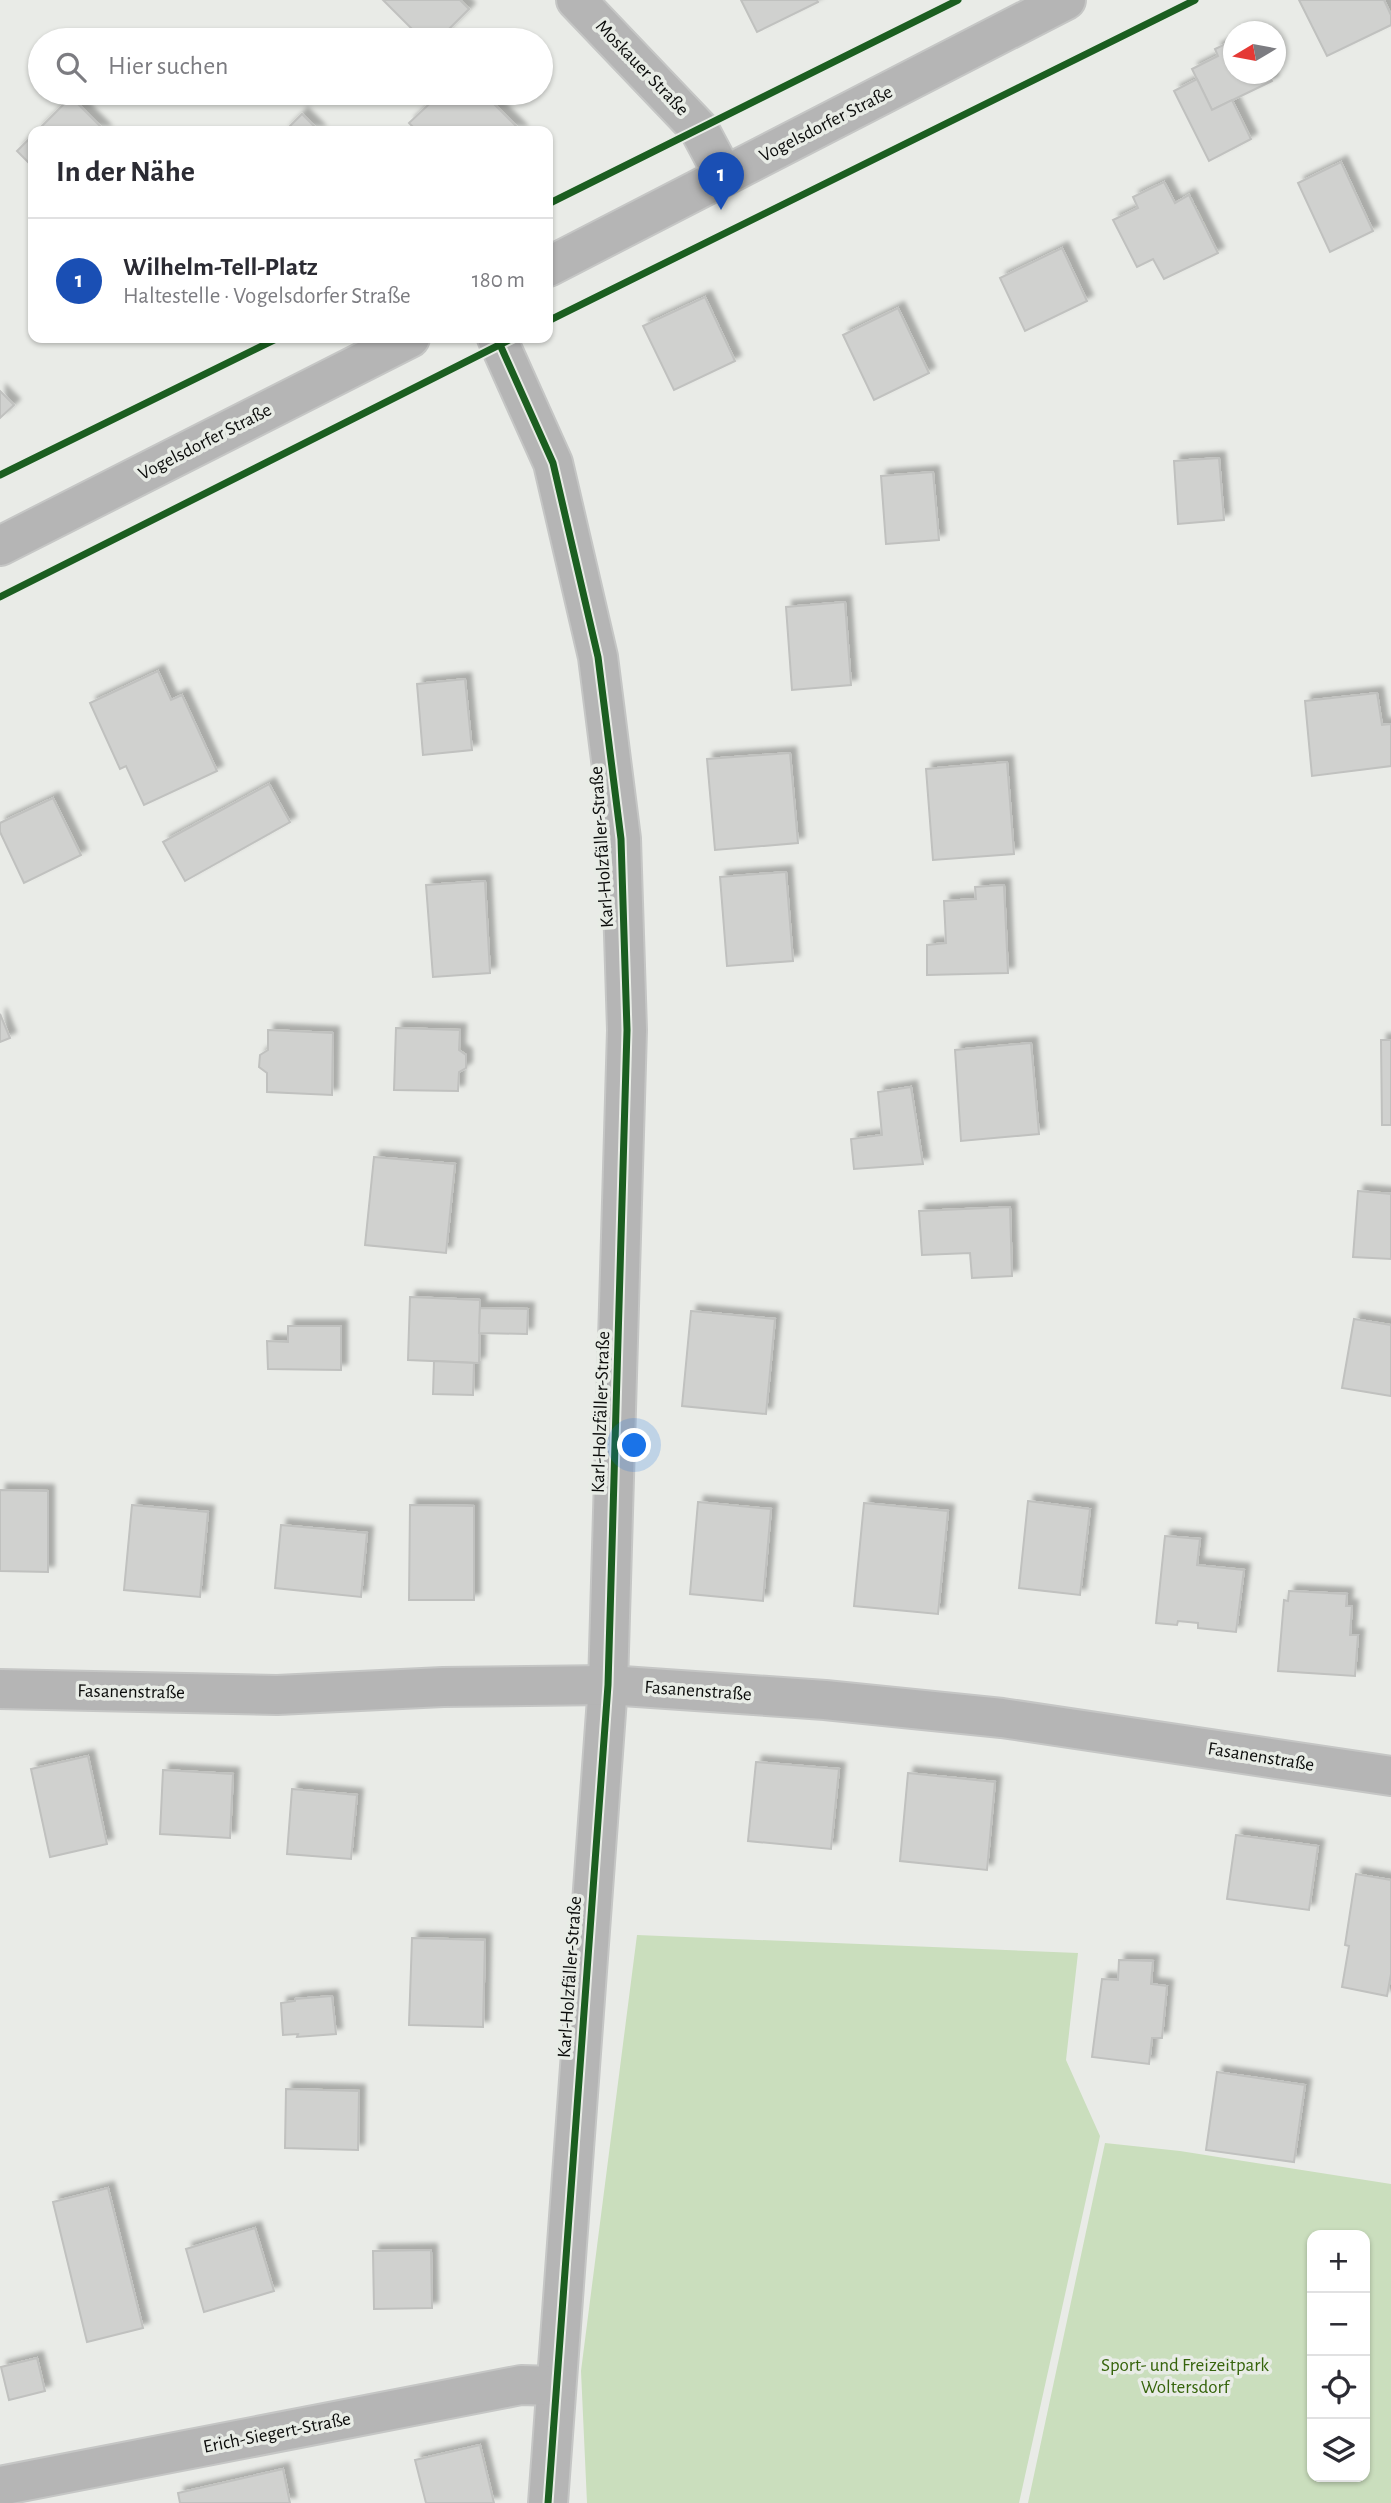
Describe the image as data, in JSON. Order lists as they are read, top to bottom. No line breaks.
{"streets":{"street":["Moskauer Straße","Vogelsdorfer Straße","Karl-Holzfäller-Straße","Fasanenstraße","Erich-Siegert-Straße"]},"crossings":[["Moskauer Straße","Vogelsdorfer Straße"],["Karl-Holzfäller-Straße","Fasanenstraße"],["Karl-Holzfäller-Straße","Erich-Siegert-Straße"]],"parks":["Sport- und Freizeitpark Woltersdorf"],"north":"left","page":{"search":"Hier suchen","heading":"In der Nähe","pins":"1","list":[{"mark":"1","name":"Wilhelm-Tell-Platz","note":"Haltestelle · Vogelsdorfer Straße","value":"180 m"}],"map_buttons":["+","−"]}}
